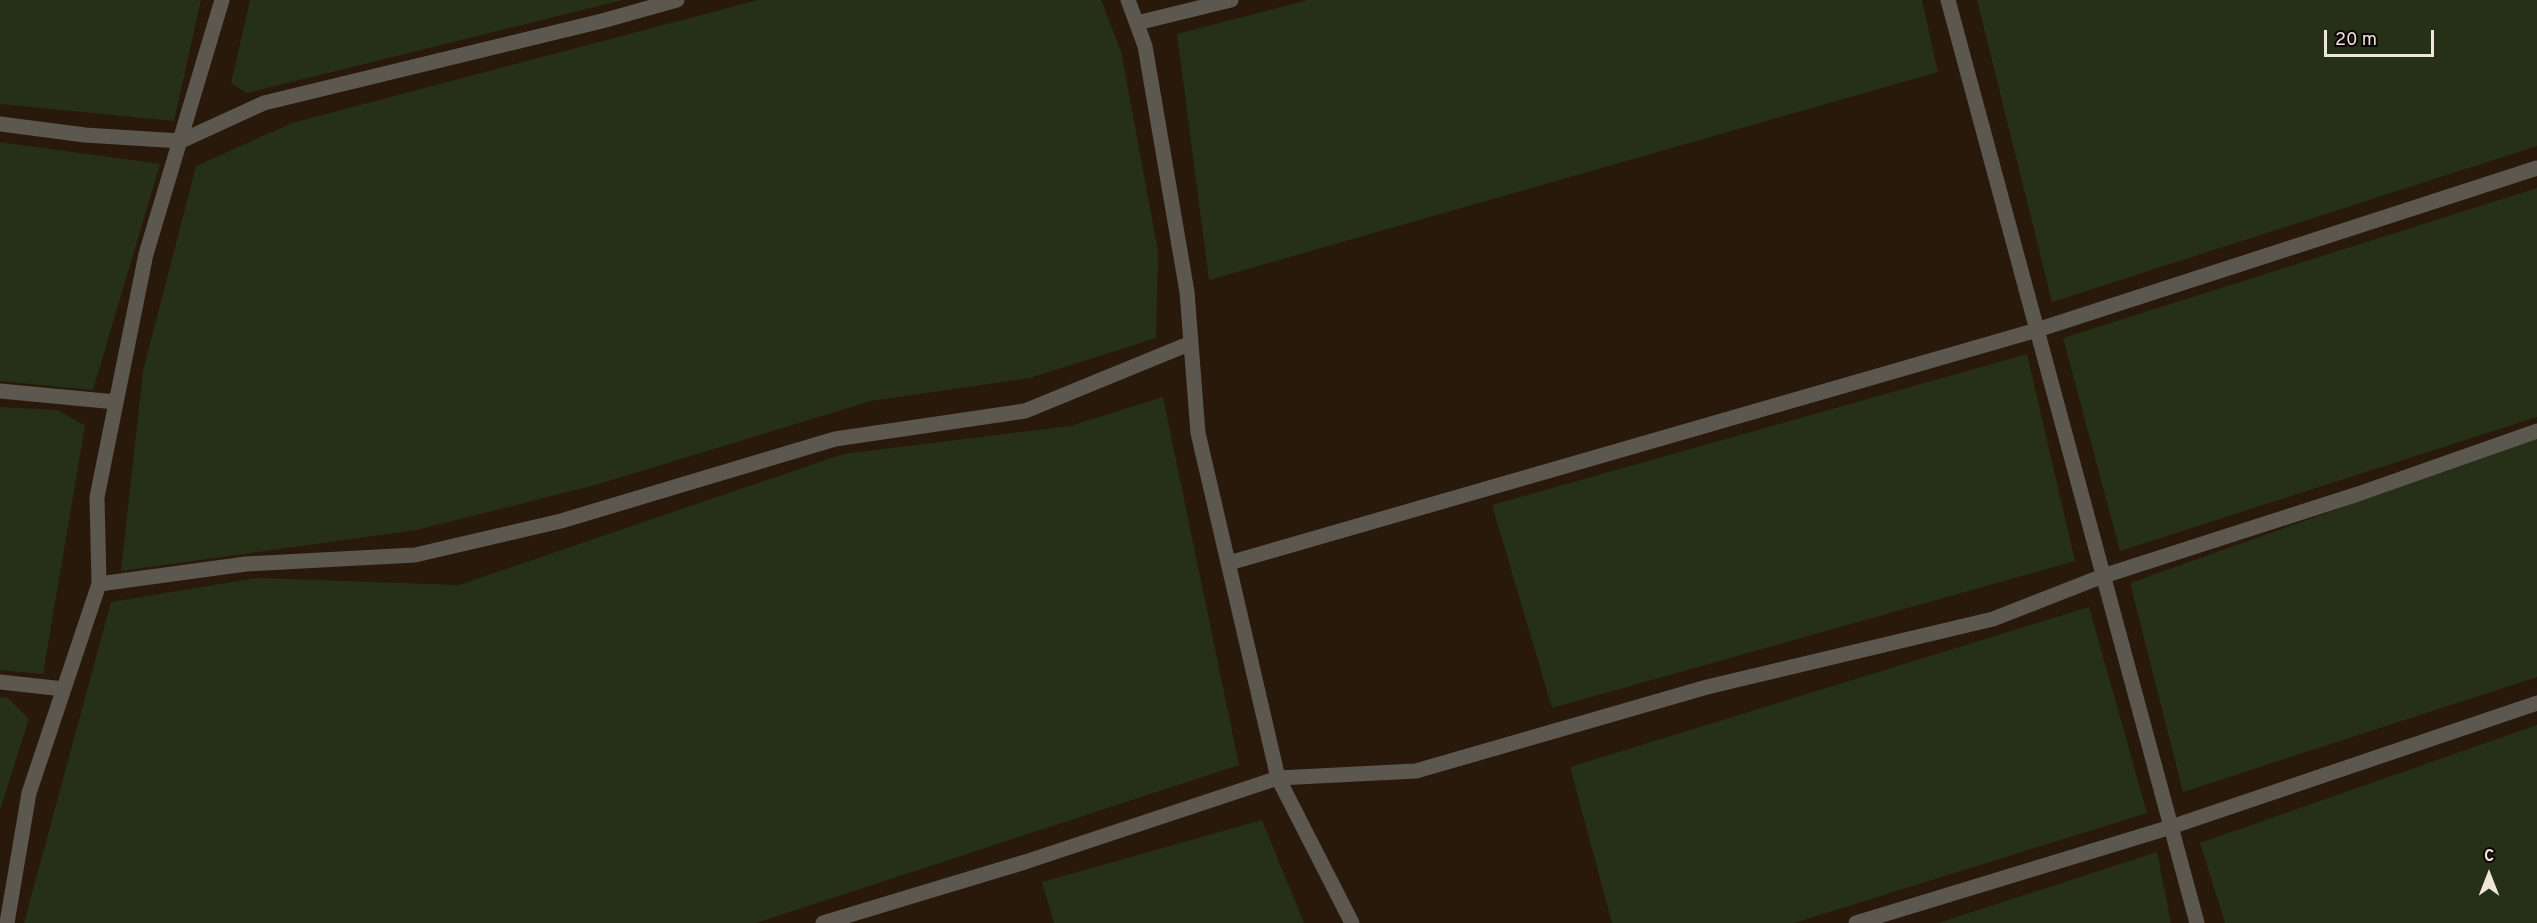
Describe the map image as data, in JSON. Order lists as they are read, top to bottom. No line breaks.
{"scale_bar":"20 m","north":"top"}
